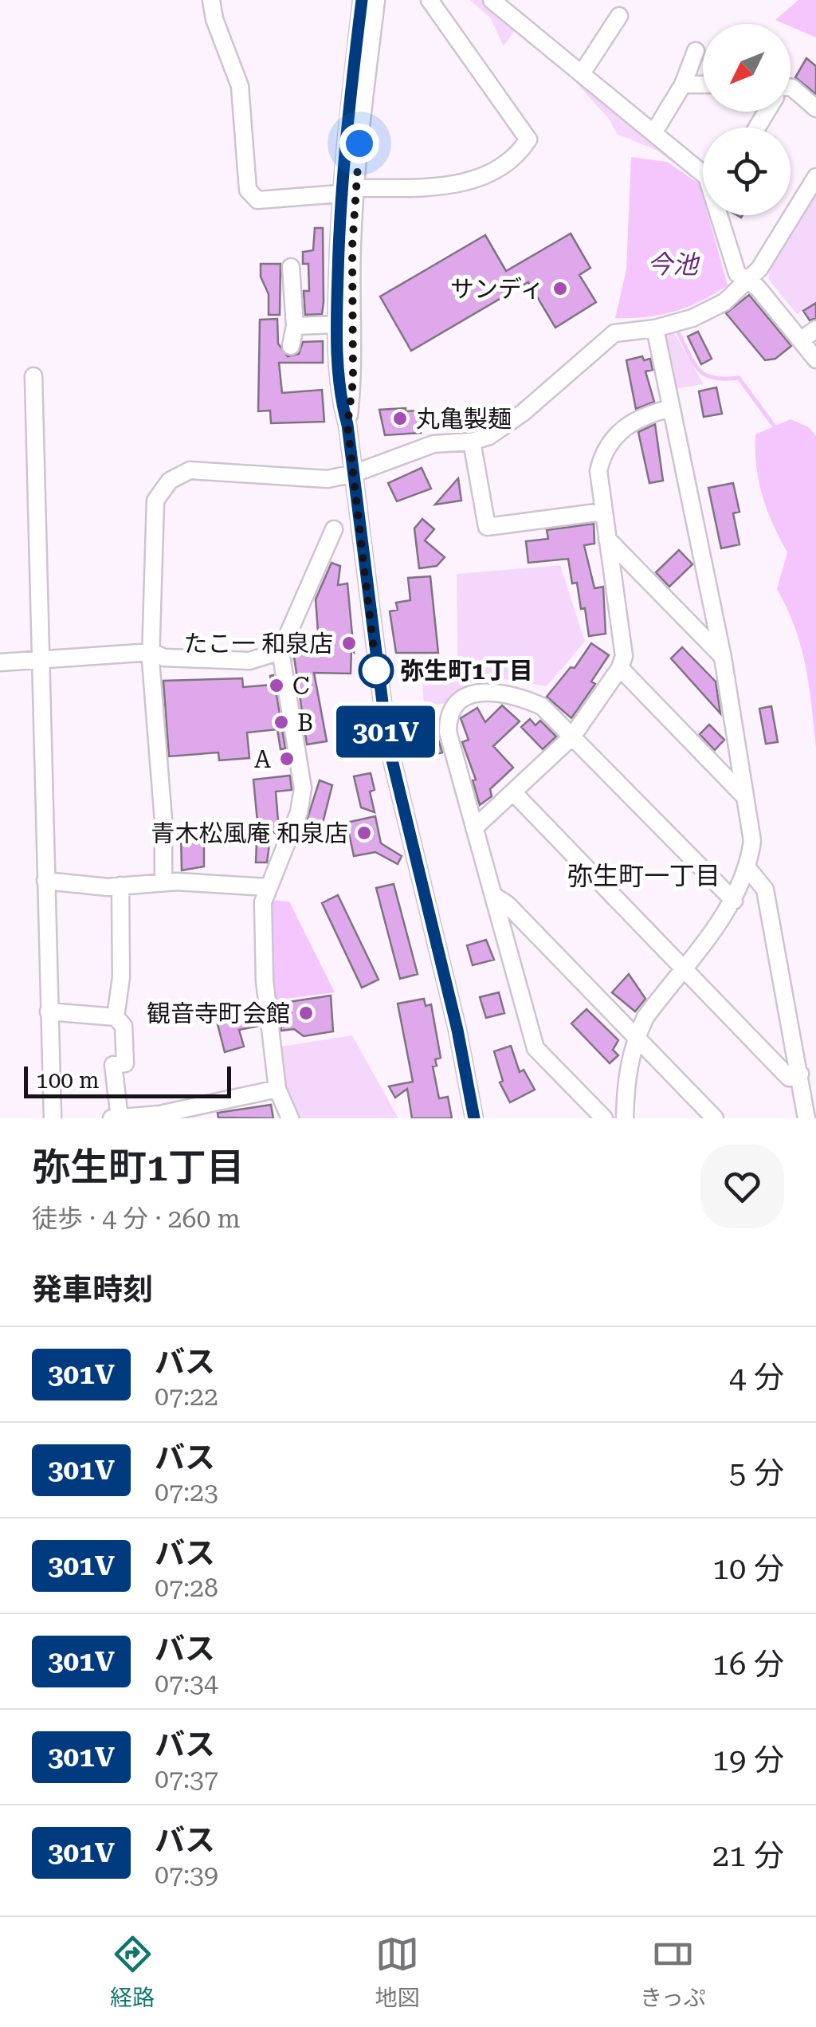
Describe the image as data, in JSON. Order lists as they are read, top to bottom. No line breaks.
{"districts":["弥生町一丁目"],"water":["今池"],"places":["サンディ","丸亀製麺","たこ一 和泉店","弥生町1丁目","C","B","A","青木松風庵 和泉店","観音寺町会館"],"lines":["bus line 301V"],"scale_bar":"100 m","north":"bottom left","page":{"on_map":"301V","scale":"100 m","heading":[["弥生町1丁目","徒歩 · 4 分 · 260 m"],"発車時刻"],"list":[{"mark":"301V","name":"バス","note":"07:22","value":"4 分"},{"mark":"301V","name":"バス","note":"07:23","value":"5 分"},{"mark":"301V","name":"バス","note":"07:28","value":"10 分"},{"mark":"301V","name":"バス","note":"07:34","value":"16 分"},{"mark":"301V","name":"バス","note":"07:37","value":"19 分"},{"mark":"301V","name":"バス","note":"07:39","value":"21 分"}],"tabs":["経路","地図","きっぷ"]}}
